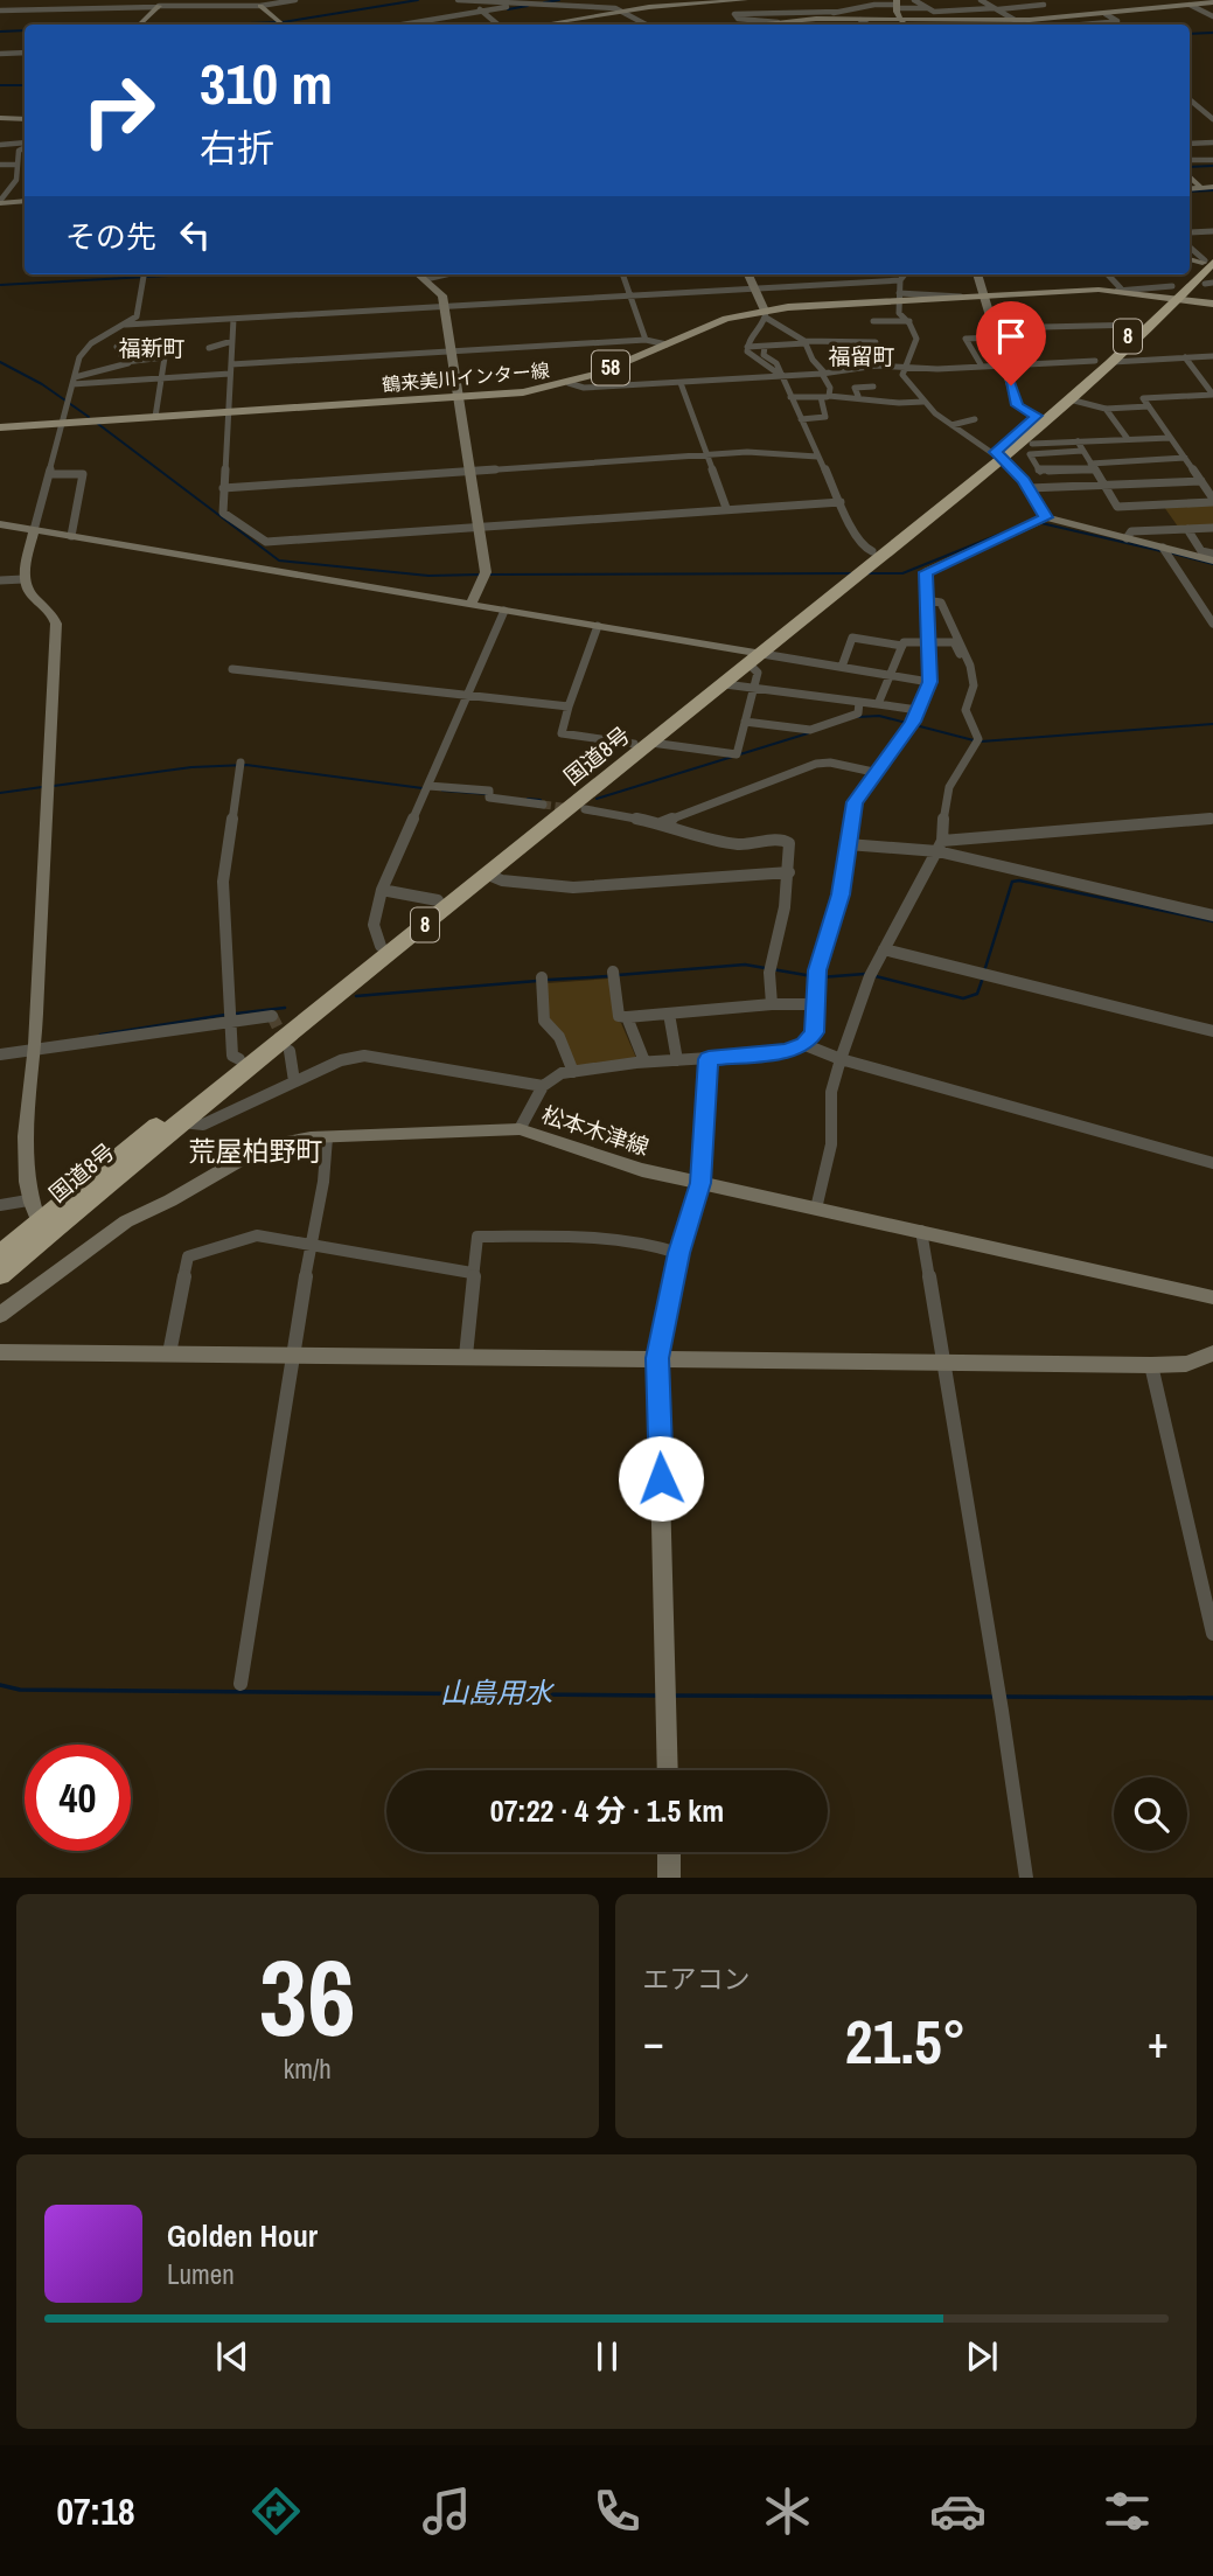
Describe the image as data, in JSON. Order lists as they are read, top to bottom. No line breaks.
{"streets":{"highway":["8","国道8号"],"main road":["58","鶴来美川インター線"],"street":["松本木津線"]},"crossings":[["鶴来美川インター線","国道8号"]],"districts":["福新町","福留町","荒屋柏野町"],"water":["山島用水"],"page":{"turn":["310 m","右折"],"then":"その先","limit":"40","trip":"07:22 · 4 分 · 1.5 km","tile":[["36","km/h"],"エアコン"],"heat":["−","21.5°","+"],"song":["Golden Hour","Lumen"],"tabs":"07:18"}}
